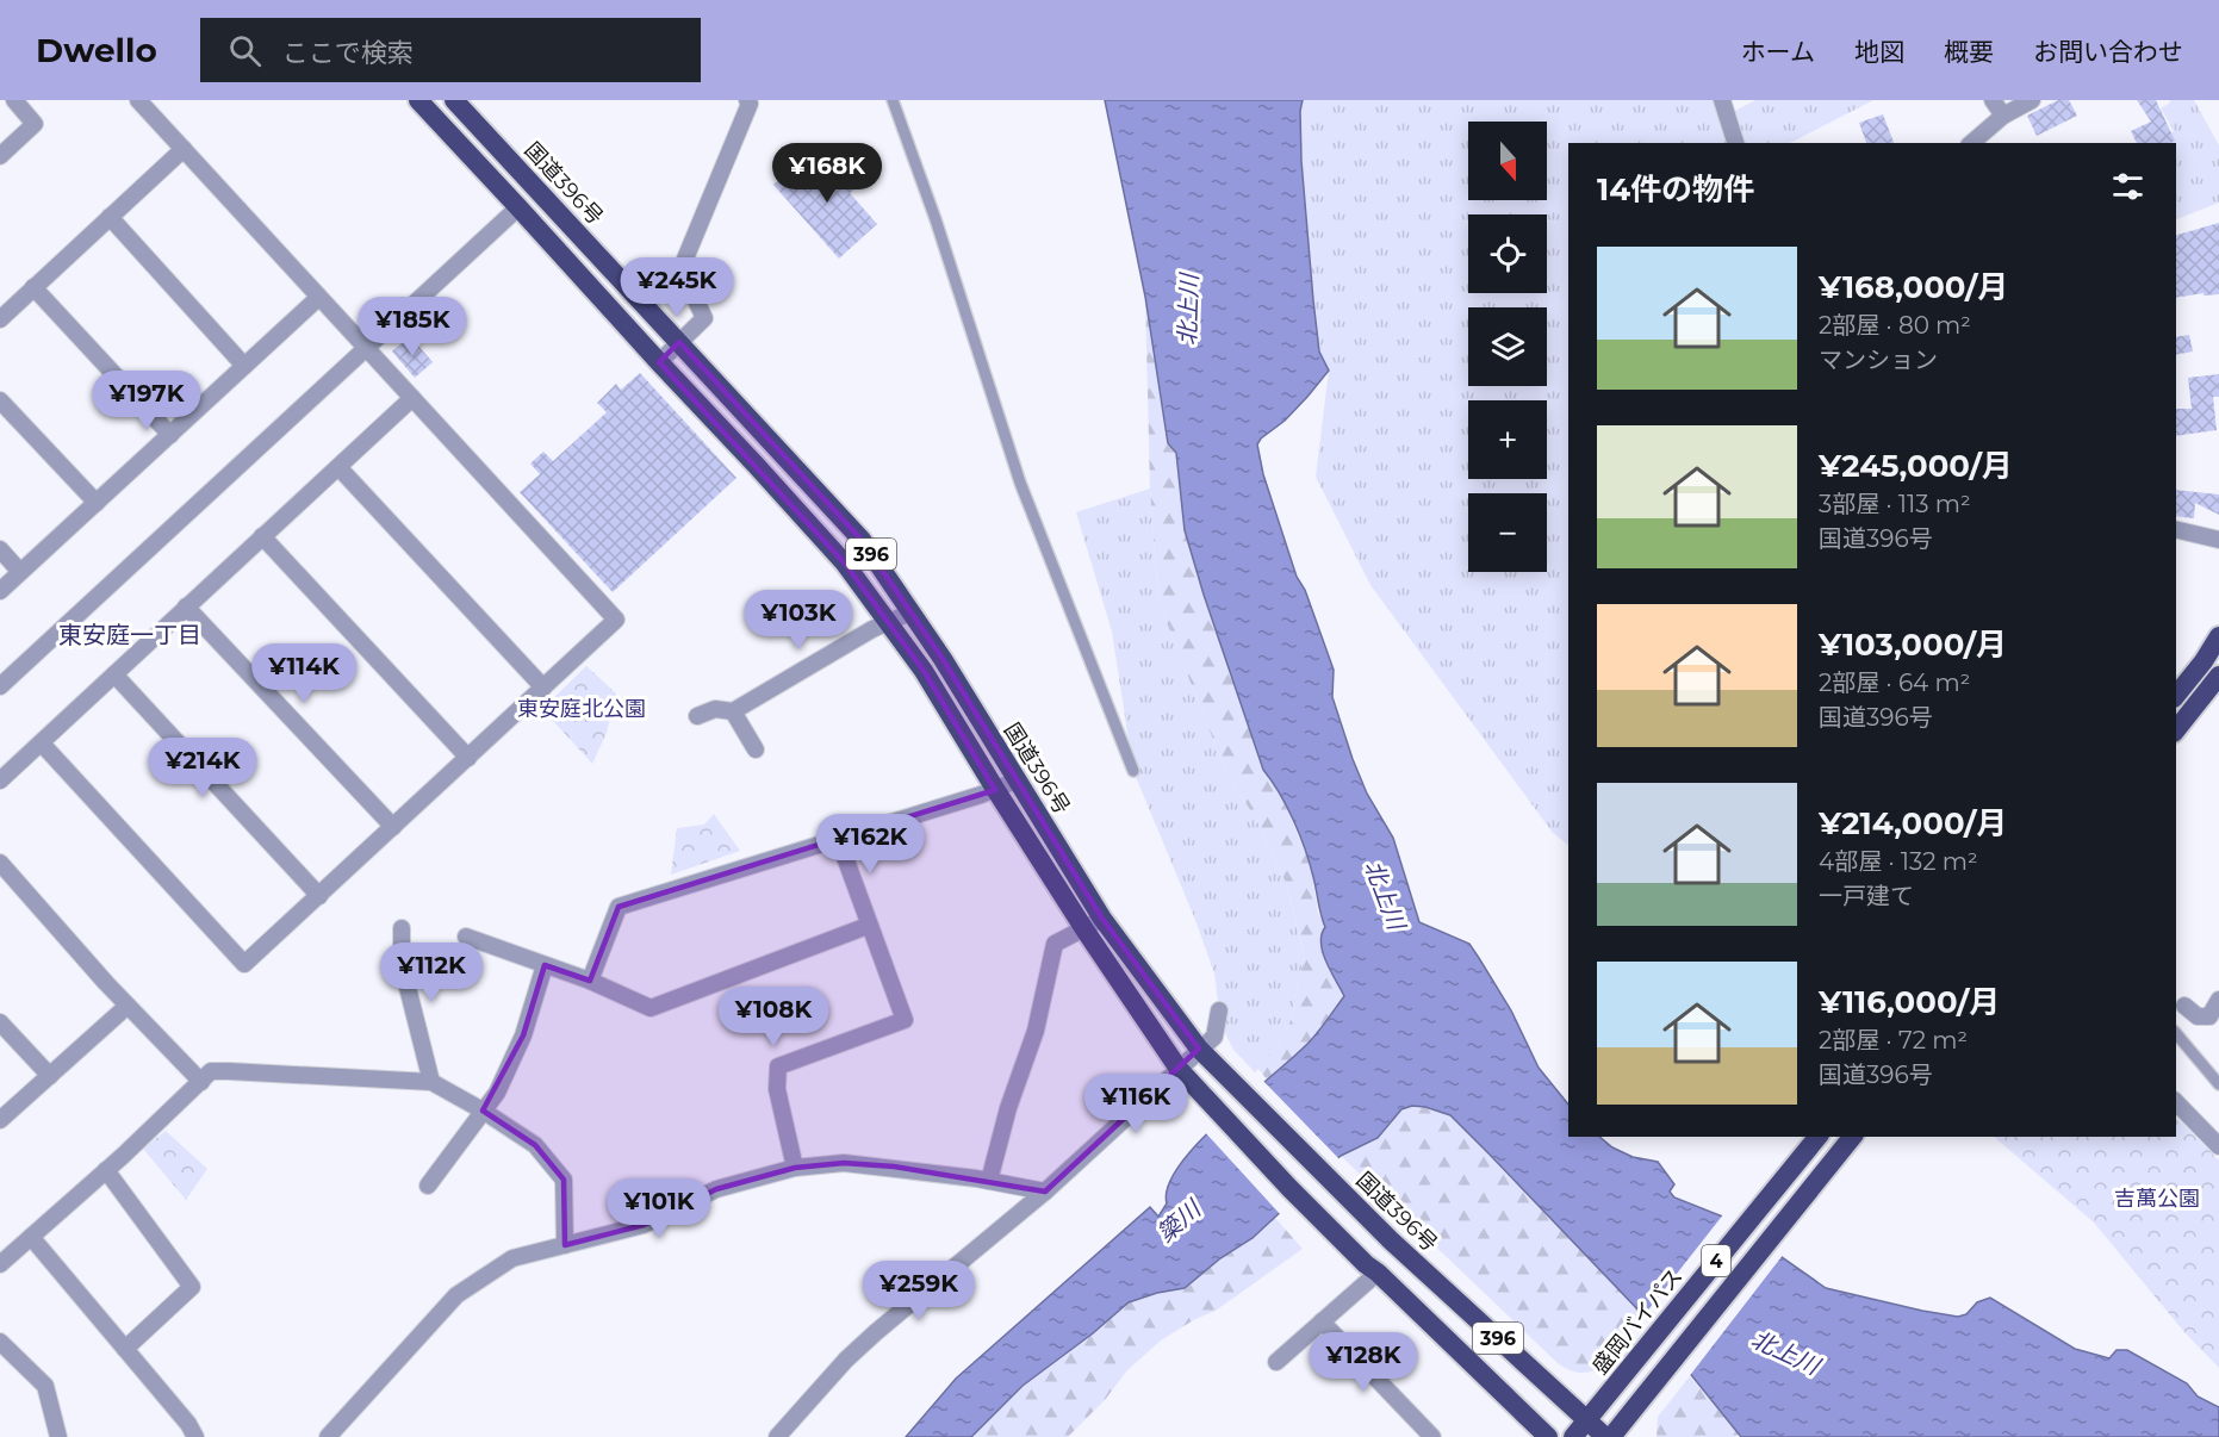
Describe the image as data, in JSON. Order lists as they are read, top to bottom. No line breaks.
{"streets":{"highway":["国道396号","396","4","盛岡バイパス"]},"crossings":[["国道396号","盛岡バイパス"]],"districts":["東安庭一丁目"],"water":["北上川","簗川"],"parks":["東安庭北公園","吉萬公園"],"north":"bottom","page":{"header":"Dwello","search":"ここで検索","nav":["ホーム","地図","概要","お問い合わせ"],"map_buttons":["+","−"],"price":["¥168K","¥245K","¥185K","¥197K","¥103K","¥114K","¥214K","¥162K","¥112K","¥108K","¥116K","¥101K","¥259K","¥128K"],"heading":"14件の物件","list":[{"name":"¥168,000/月","note":"2部屋 · 80 m² · マンション"},{"name":"¥245,000/月","note":"3部屋 · 113 m² · 国道396号"},{"name":"¥103,000/月","note":"2部屋 · 64 m² · 国道396号"},{"name":"¥214,000/月","note":"4部屋 · 132 m² · 一戸建て"},{"name":"¥116,000/月","note":"2部屋 · 72 m² · 国道396号"}]}}
